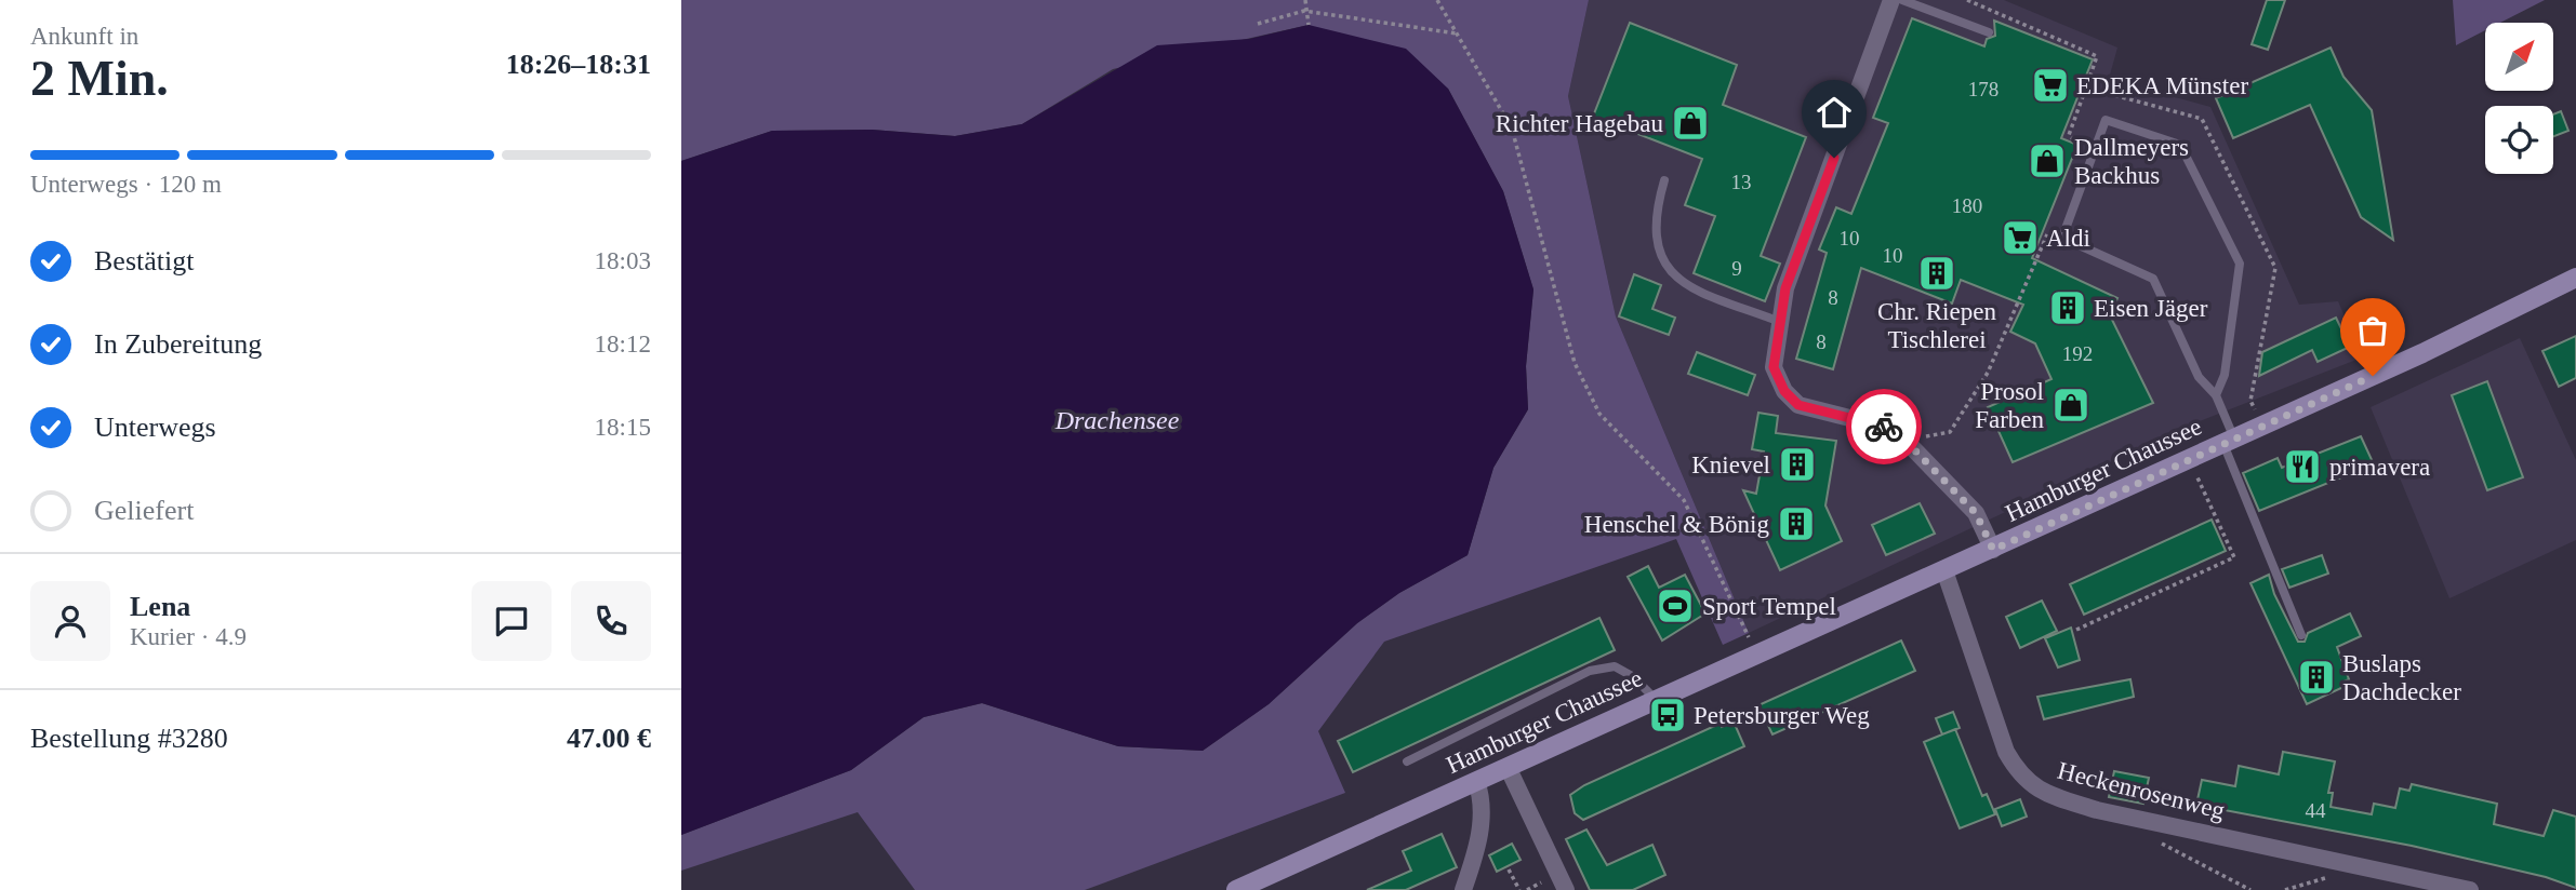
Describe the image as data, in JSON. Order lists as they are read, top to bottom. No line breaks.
{"streets":{"main road":["Hamburger Chaussee"],"street":["Heckenrosenweg"]},"crossings":[["Hamburger Chaussee","Heckenrosenweg"]],"water":["Drachensee"],"places":{"supermarket":["EDEKA Münster","Aldi"],"shop":["Richter Hagebau","Dallmeyers Backhus","Prosol Farben"],"building":["Chr. Riepen Tischlerei","Eisen Jäger","Knievel","Henschel & Bönig","Buslaps Dachdecker"],"restaurant":["primavera"],"sports":["Sport Tempel"],"bus stop":["Petersburger Weg"]},"house_numbers":["178","13","180","10","10","9","8","8","192","44"],"north":"top right","page":{"heading":["2 Min.","Ankunft in","18:26–18:31"],"panel":["Lena","Kurier · 4.9","Bestellung #3280","47.00 €"],"bar":"Unterwegs · 120 m","list":[["Bestätigt","18:03"],["In Zubereitung","18:12"],["Unterwegs","18:15"],"Geliefert"]}}
